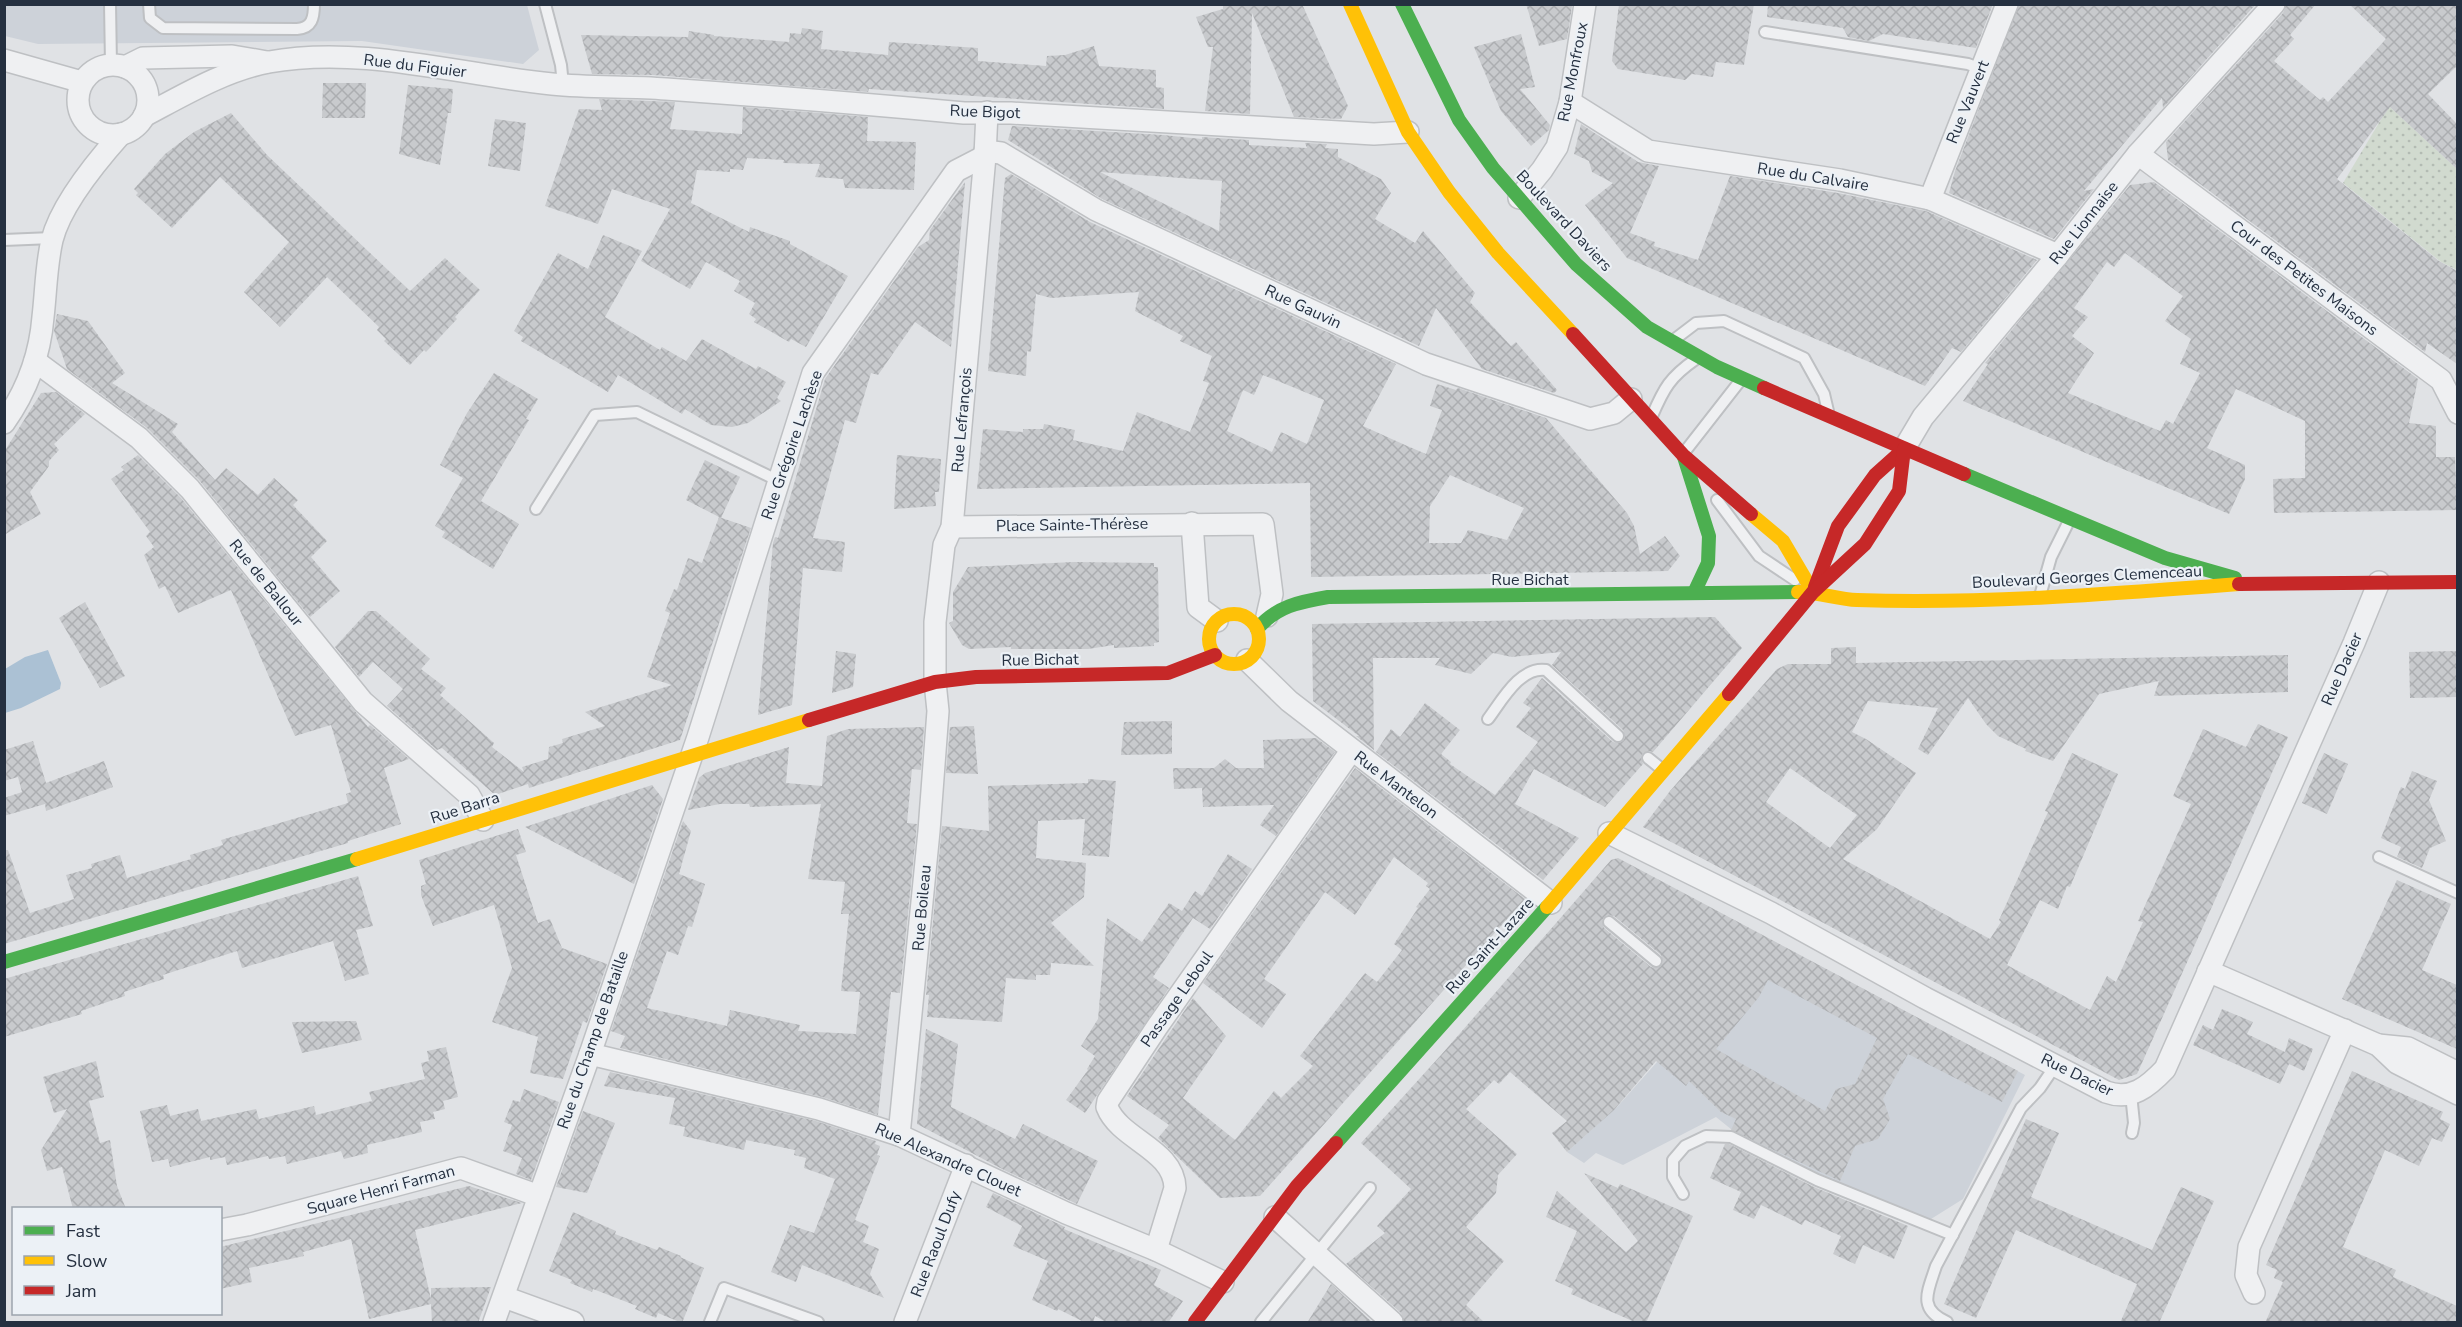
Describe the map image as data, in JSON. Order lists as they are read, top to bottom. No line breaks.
{"streets":{"main road":["Boulevard Daviers","Boulevard Georges Clemenceau","Rue Bichat","Rue Barra","Rue Saint-Lazare"],"street":["Rue du Figuier","Rue Monfroux","Rue Vauvert","Rue Bigot","Rue du Calvaire","Rue Lionnaise","Cour des Petites Maisons","Rue Gauvin","Rue Lefrançois","Rue Grégoire Lachèse","Place Sainte-Thérèse","Rue de Ballour","Rue Dacier","Rue Mantelon","Rue Boileau","Passage Leboul","Rue du Champ de Bataille","Rue Alexandre Clouet","Square Henri Farman","Rue Raoul Dufy"]},"crossings":[["Rue du Figuier","Rue Bigot"],["Rue du Figuier","Rue de Ballour"],["Rue Monfroux","Rue du Calvaire"],["Rue Monfroux","Boulevard Daviers"],["Rue Vauvert","Rue du Calvaire"],["Rue du Calvaire","Rue Lionnaise"],["Boulevard Daviers","Rue Lionnaise"],["Boulevard Daviers","Boulevard Georges Clemenceau"],["Boulevard Daviers","Rue Saint-Lazare"],["Rue Lionnaise","Cour des Petites Maisons"],["Rue Lionnaise","Boulevard Georges Clemenceau"],["Rue Lionnaise","Rue Saint-Lazare"],["Rue Gauvin","Rue Lefrançois"],["Rue Gauvin","Rue Grégoire Lachèse"],["Rue Lefrançois","Rue Grégoire Lachèse"],["Rue Lefrançois","Place Sainte-Thérèse"],["Rue Lefrançois","Rue Bichat"],["Rue Lefrançois","Rue Barra"],["Rue Lefrançois","Rue Boileau"],["Rue Grégoire Lachèse","Rue Barra"],["Rue Grégoire Lachèse","Rue du Champ de Bataille"],["Place Sainte-Thérèse","Rue Bichat"],["Place Sainte-Thérèse","Rue Mantelon"],["Boulevard Georges Clemenceau","Rue Bichat"],["Boulevard Georges Clemenceau","Rue Dacier"],["Boulevard Georges Clemenceau","Rue Saint-Lazare"],["Rue Bichat","Rue Mantelon"],["Rue Bichat","Rue Barra"],["Rue Bichat","Rue Boileau"],["Rue Bichat","Rue Saint-Lazare"],["Rue de Ballour","Rue Barra"],["Rue Dacier","Rue Saint-Lazare"],["Rue Mantelon","Rue Saint-Lazare"],["Rue Mantelon","Passage Leboul"],["Rue Barra","Rue Boileau"],["Rue Barra","Rue du Champ de Bataille"],["Rue Boileau","Rue Alexandre Clouet"],["Rue Saint-Lazare","Rue Alexandre Clouet"],["Passage Leboul","Rue Alexandre Clouet"],["Rue du Champ de Bataille","Rue Alexandre Clouet"],["Rue du Champ de Bataille","Square Henri Farman"],["Rue Alexandre Clouet","Rue Raoul Dufy"]],"legend":["Fast","Slow","Jam"]}
